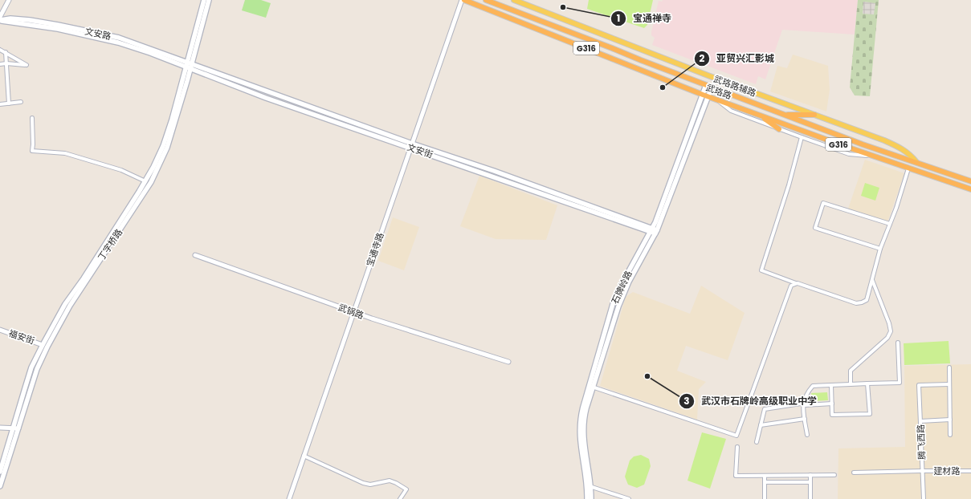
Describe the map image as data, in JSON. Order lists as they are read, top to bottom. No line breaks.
{"streets":{"highway":["G316","武珞路"],"main road":["文安路","武珞路辅路","文安街","丁字桥路","石牌岭路"],"street":["宝通寺路","武锅路","福安街","腾飞西路","建材路"]},"crossings":[["文安路","文安街"],["文安路","丁字桥路"],["武珞路辅路","武珞路"],["武珞路","宝通寺路"],["武珞路","石牌岭路"],["文安街","丁字桥路"],["文安街","宝通寺路"],["文安街","石牌岭路"],["丁字桥路","福安街"],["宝通寺路","武锅路"],["腾飞西路","建材路"]],"places":["宝通禅寺","亚贸兴汇影城","武汉市石牌岭高级职业中学"]}
